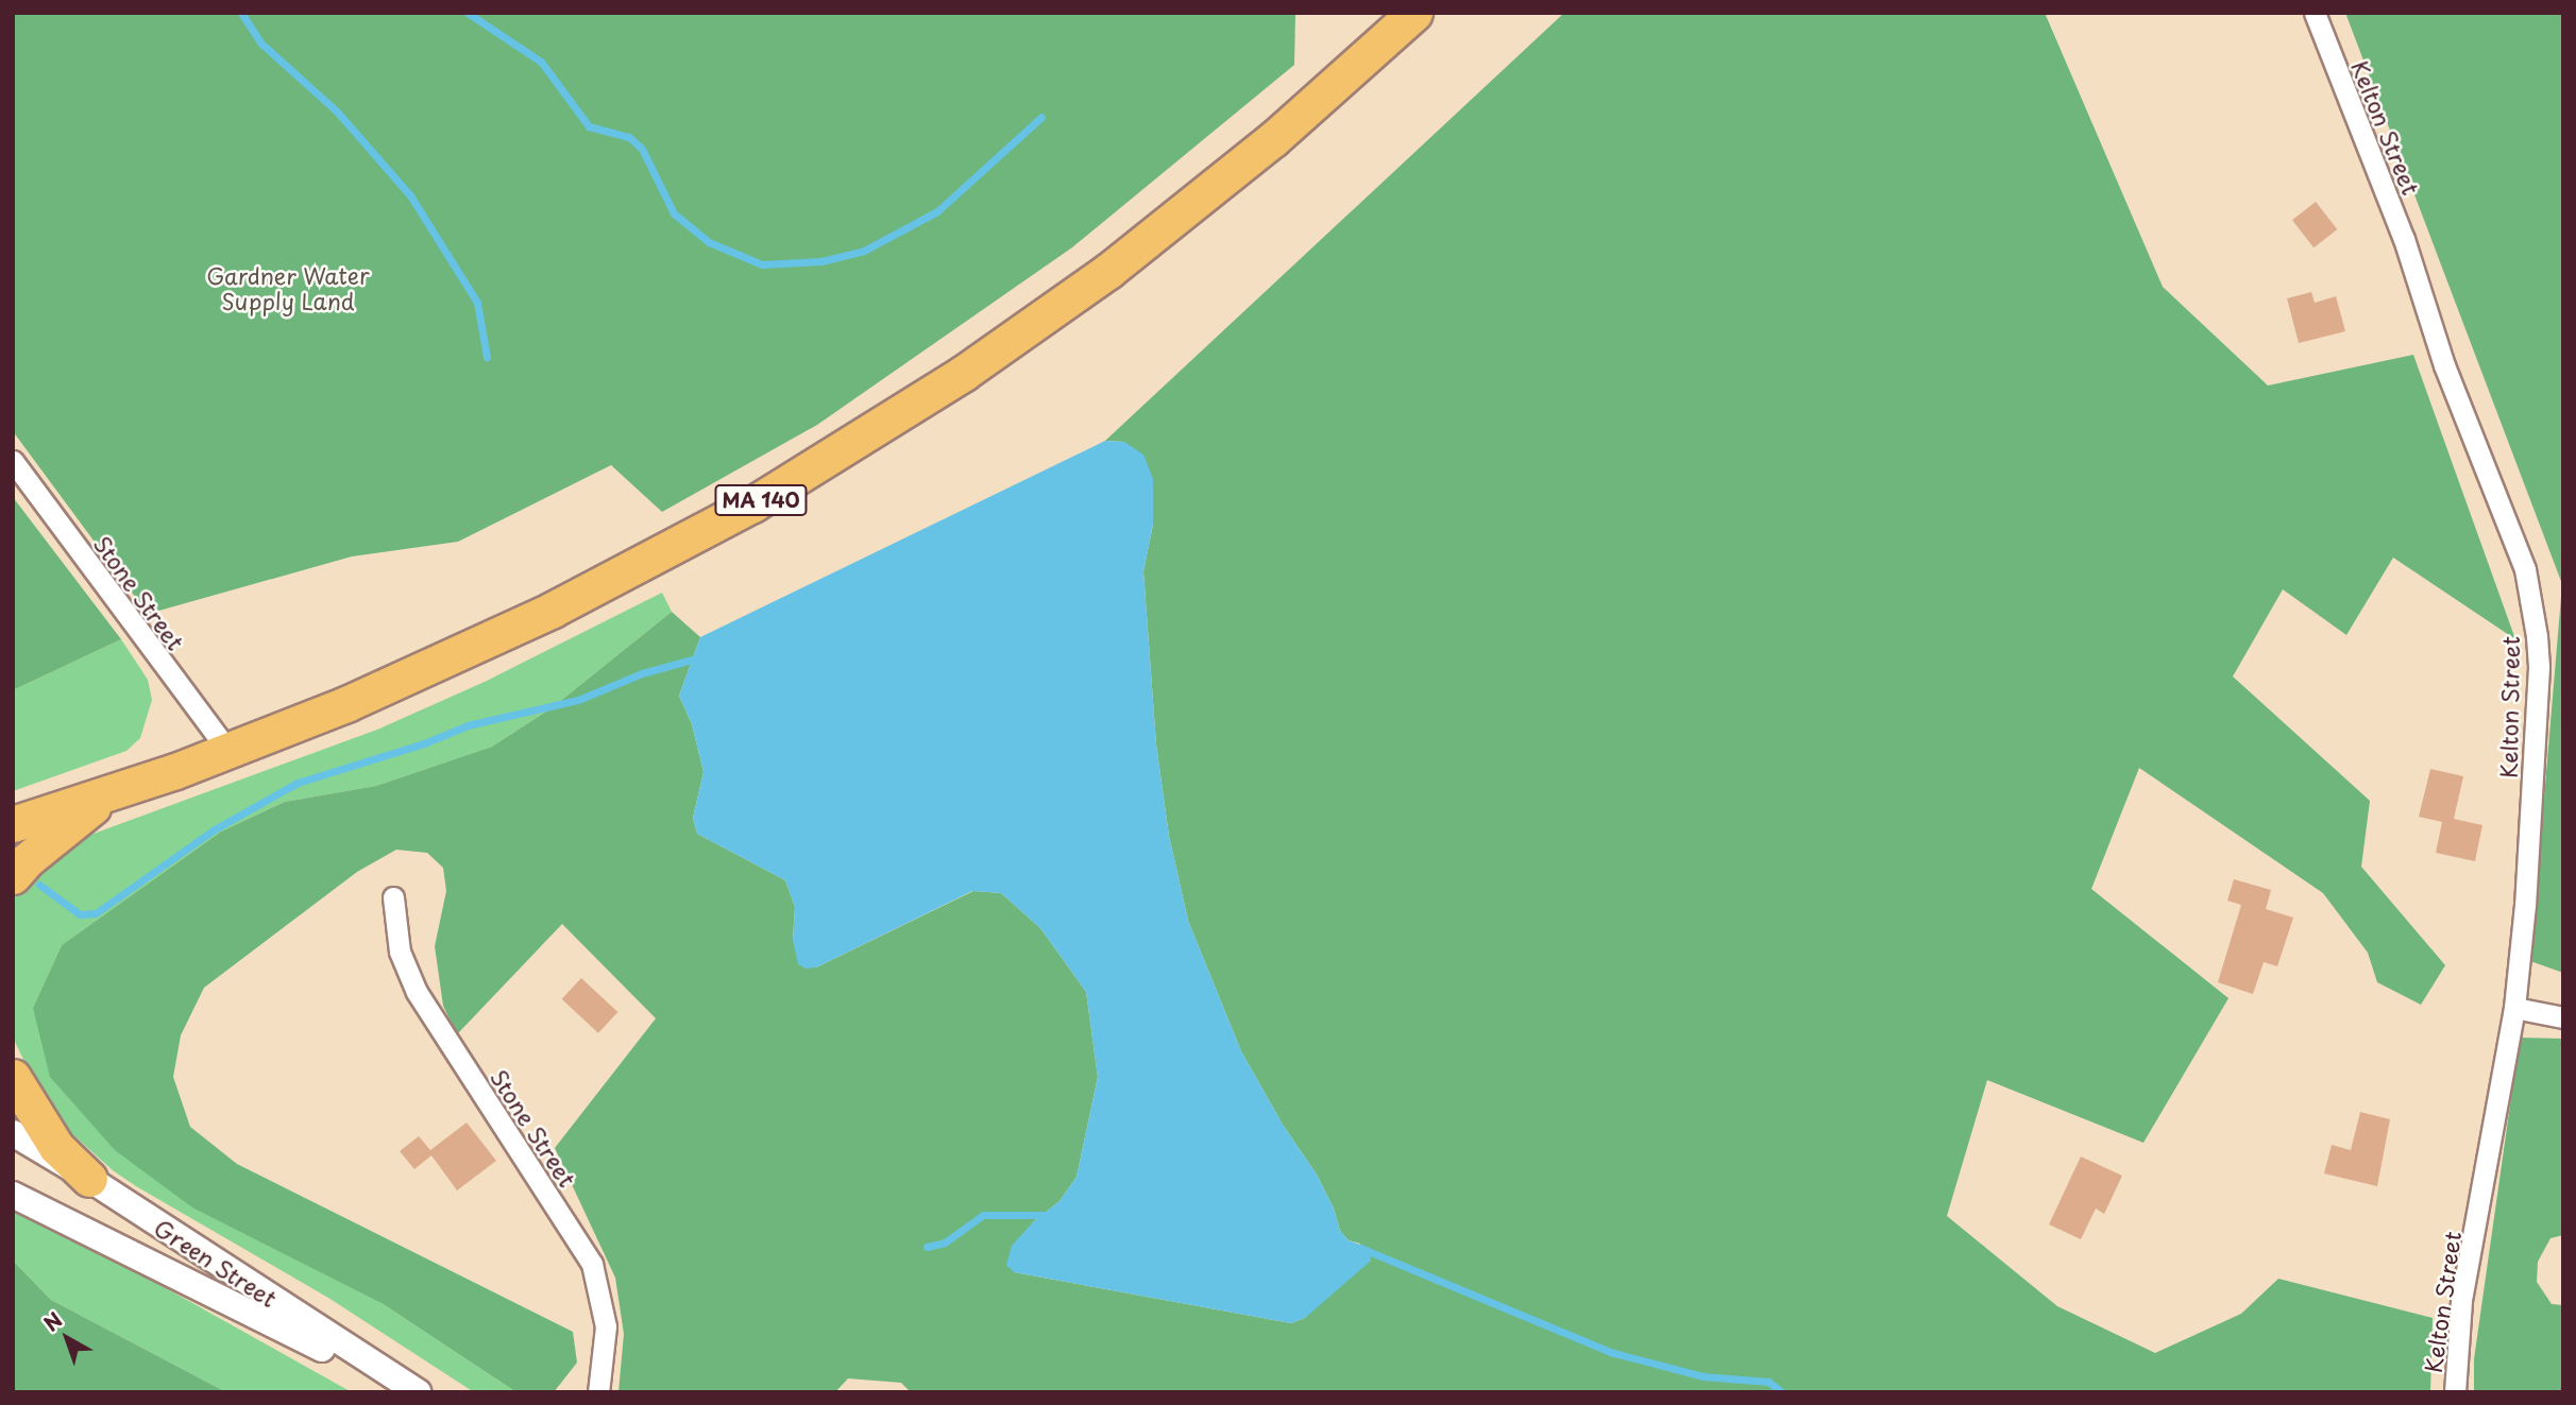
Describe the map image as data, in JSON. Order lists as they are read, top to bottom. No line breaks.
{"streets":{"highway":["MA 140"],"street":["Kelton Street","Stone Street","Green Street"]},"crossings":[["MA 140","Stone Street"]],"parks":["Gardner Water Supply Land"],"north":"top left"}
